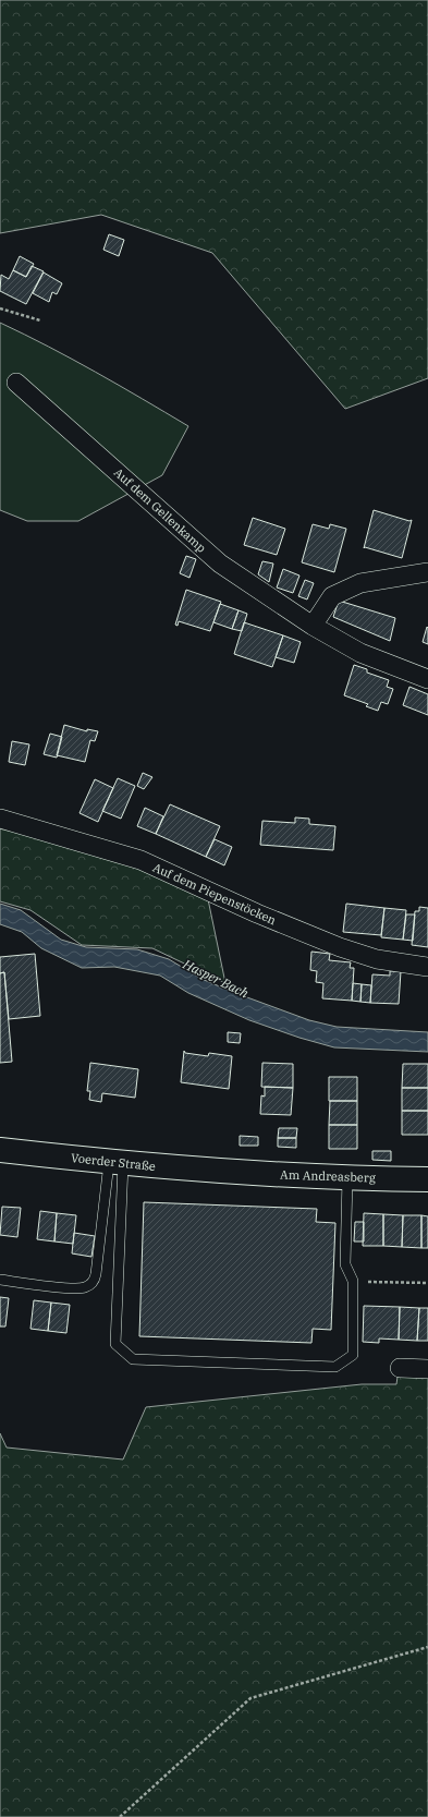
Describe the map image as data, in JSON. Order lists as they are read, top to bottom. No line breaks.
{"streets":{"main road":["Voerder Straße","Am Andreasberg"],"street":["Auf dem Gellenkamp","Auf dem Piepenstöcken"]},"crossings":[["Voerder Straße","Am Andreasberg"]],"water":["Hasper Bach"]}
